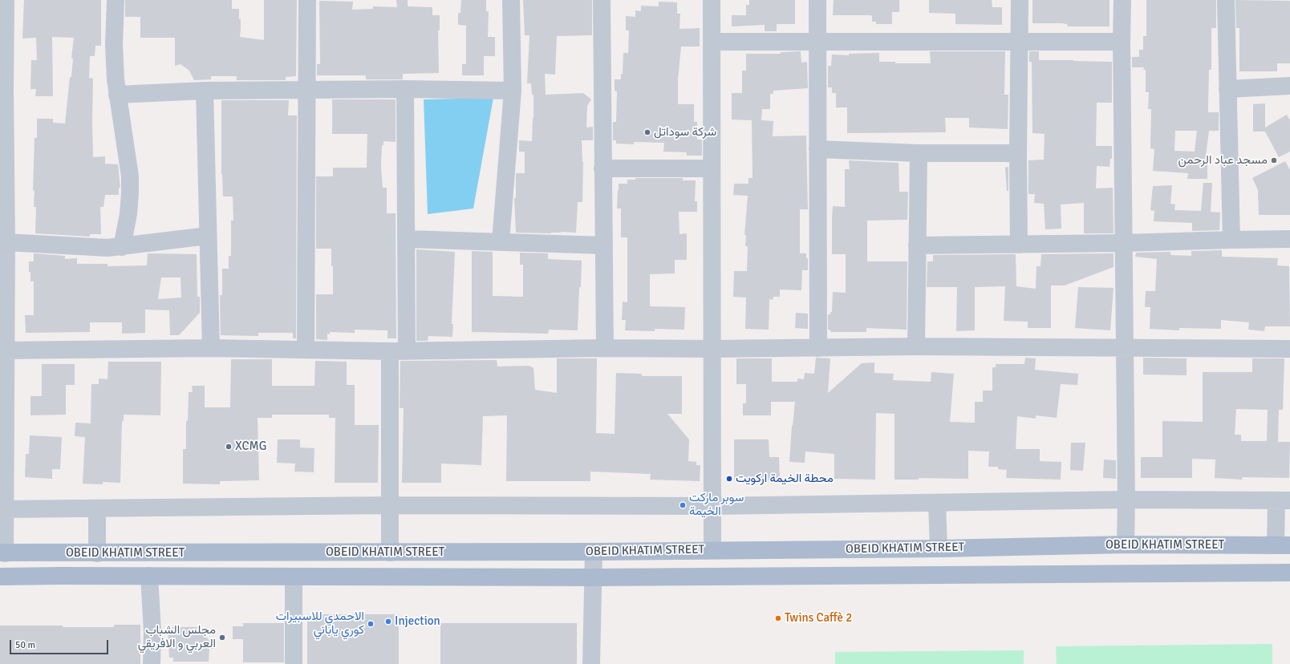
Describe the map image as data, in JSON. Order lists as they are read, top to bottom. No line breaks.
{"streets":{"main road":["OBEID KHATIM STREET"]},"places":["شركة سوداتل","مسجد عباد الرحمن","XCMG","محطة الخيمة اركويت","سوبر ماركت الخيمة","Twins Caffè 2","Injection","الاحمدي للاسبيرات كوري ياباني","مجلس الشباب العربي و الافريقي"],"scale_bar":"50 m"}
